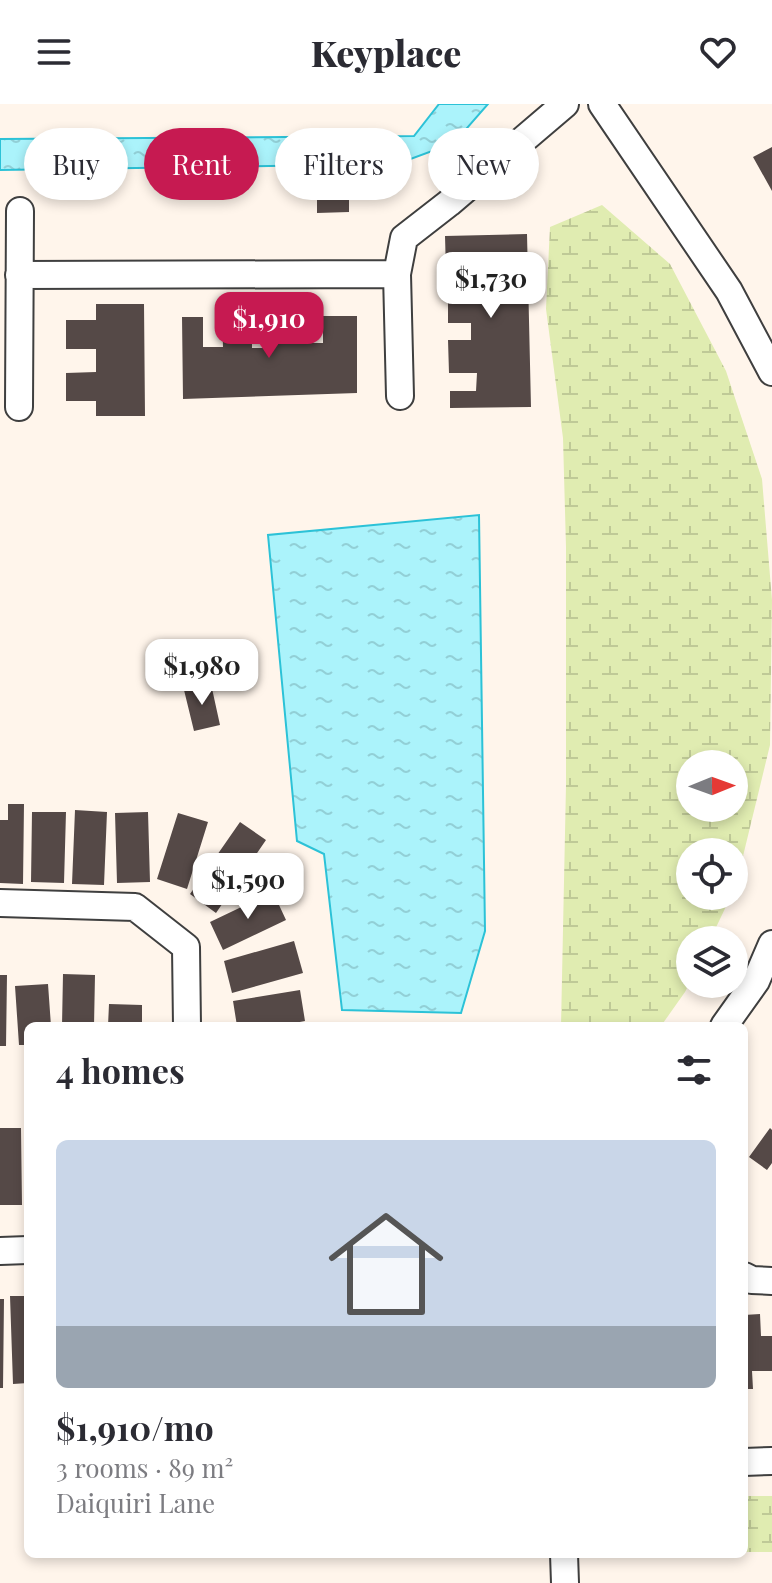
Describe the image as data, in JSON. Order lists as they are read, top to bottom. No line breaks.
{"north":"right","page":{"header":"Keyplace","chip":["Buy","Rent","Filters","New"],"price":["$1,730","$1,910","$1,980","$1,590"],"heading":"4 homes","list":[{"name":"$1,910/mo","note":"3 rooms · 89 m² · Daiquiri Lane"}]}}
